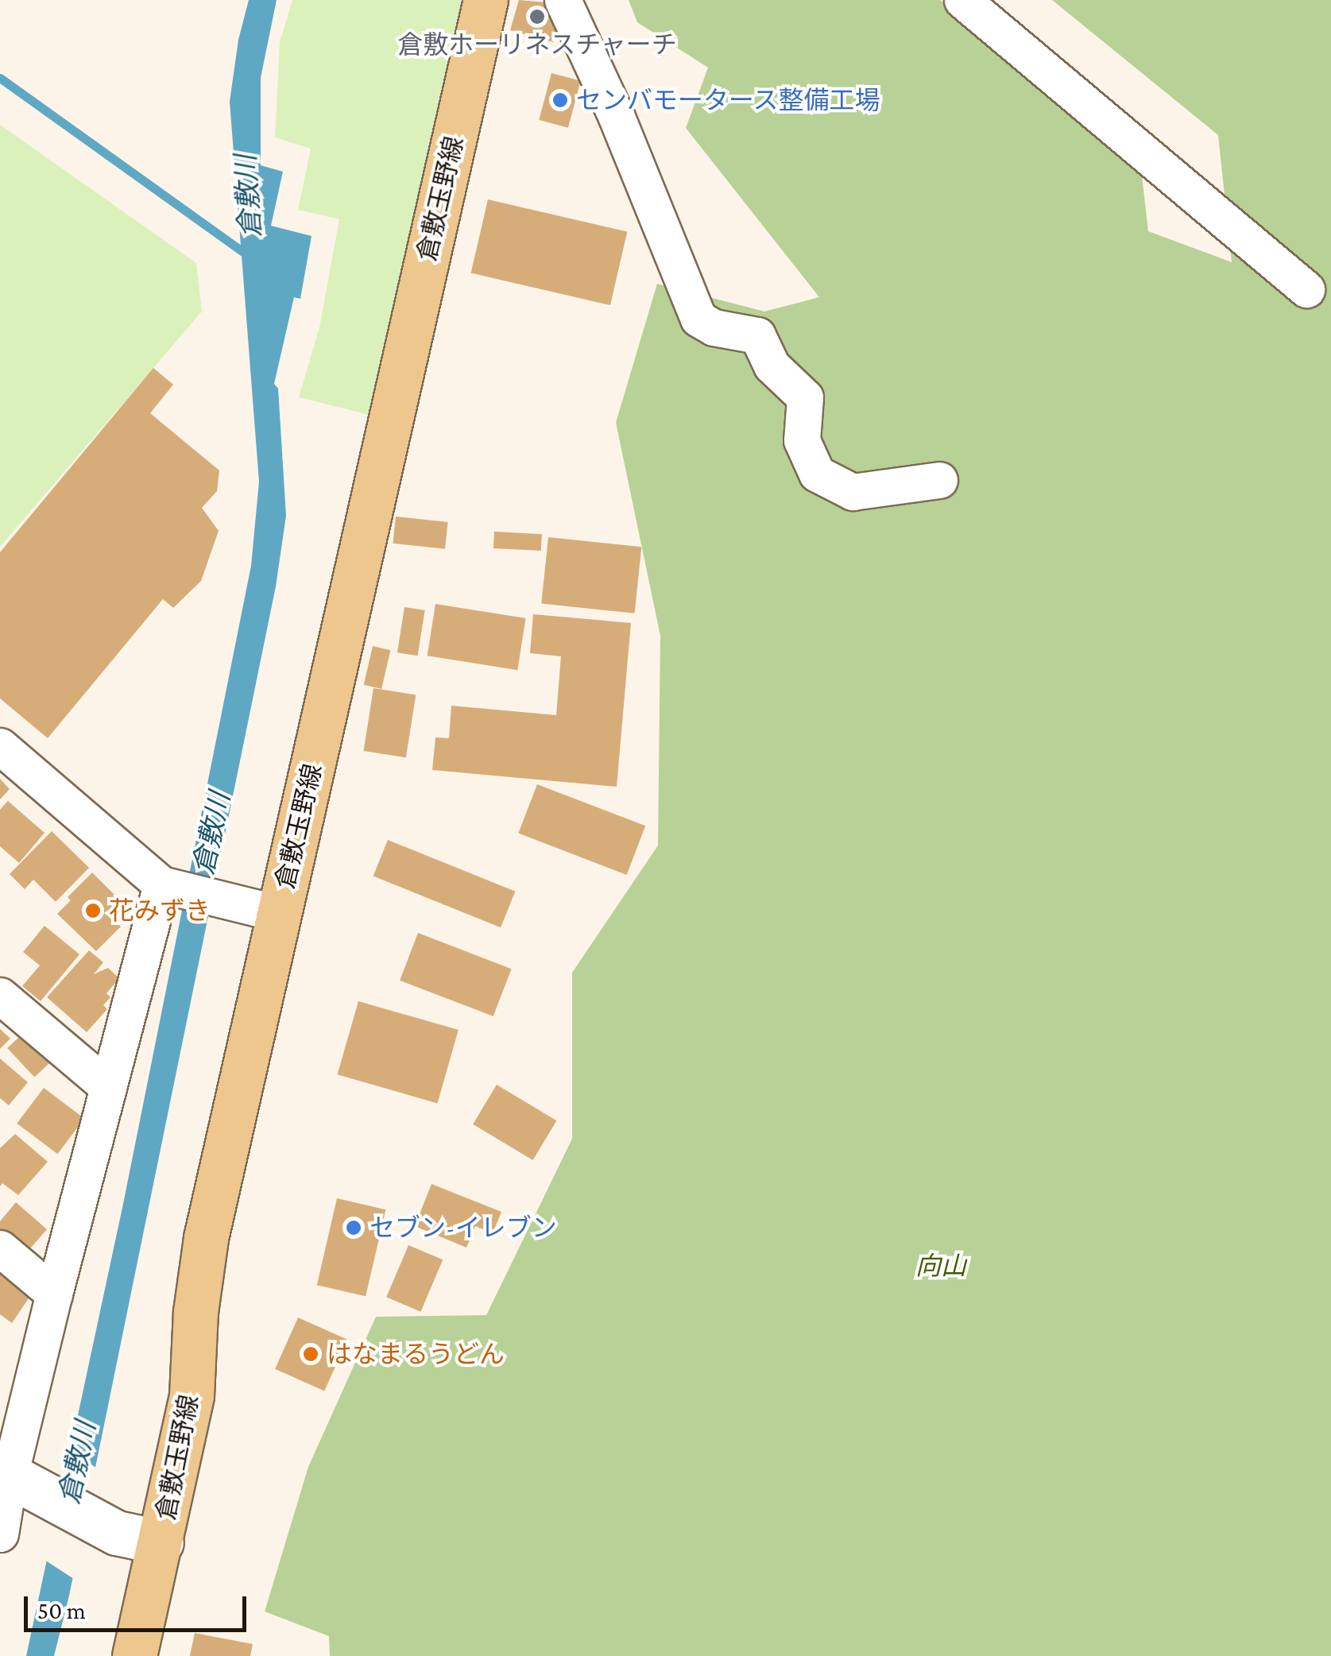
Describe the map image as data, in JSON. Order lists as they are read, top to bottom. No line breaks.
{"streets":{"main road":["倉敷玉野線"]},"water":["倉敷川"],"parks":["向山"],"places":["倉敷ホーリネスチャーチ","センバモータース整備工場","花みずき","セブン-イレブン","はなまるうどん"],"scale_bar":"50 m"}
